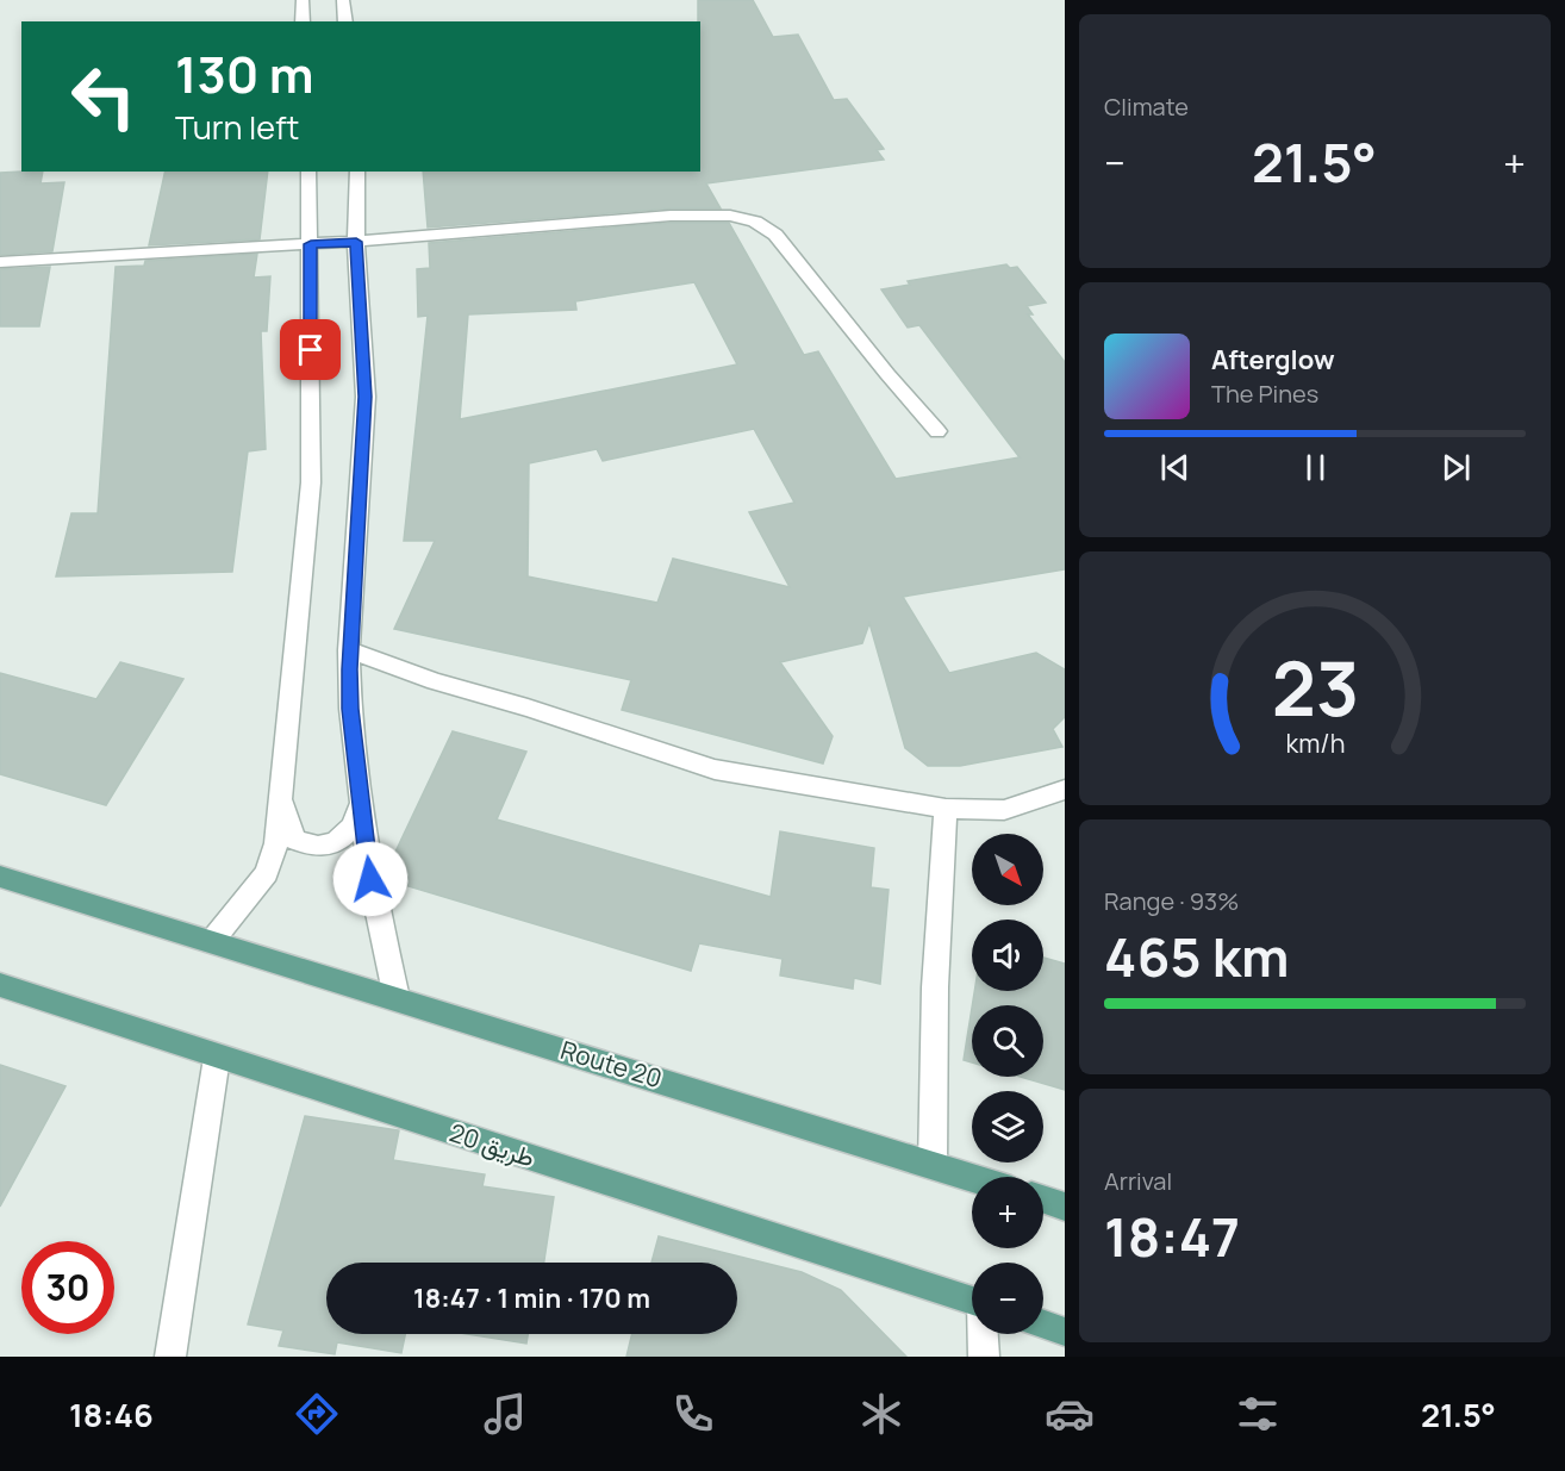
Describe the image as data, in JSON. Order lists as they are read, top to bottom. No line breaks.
{"streets":{"main road":["Route 20","طريق 20"]},"north":"bottom right","page":{"tile":["Climate",["Range · 93%","465 km"],["Arrival","18:47"]],"turn":["130 m","Turn left"],"heat":["−","21.5°","+"],"song":["Afterglow","The Pines"],"map_buttons":["+","−"],"limit":"30","trip":"18:47 · 1 min · 170 m","tabs":["18:46","21.5°"],"gauge":["23","km/h"]}}
